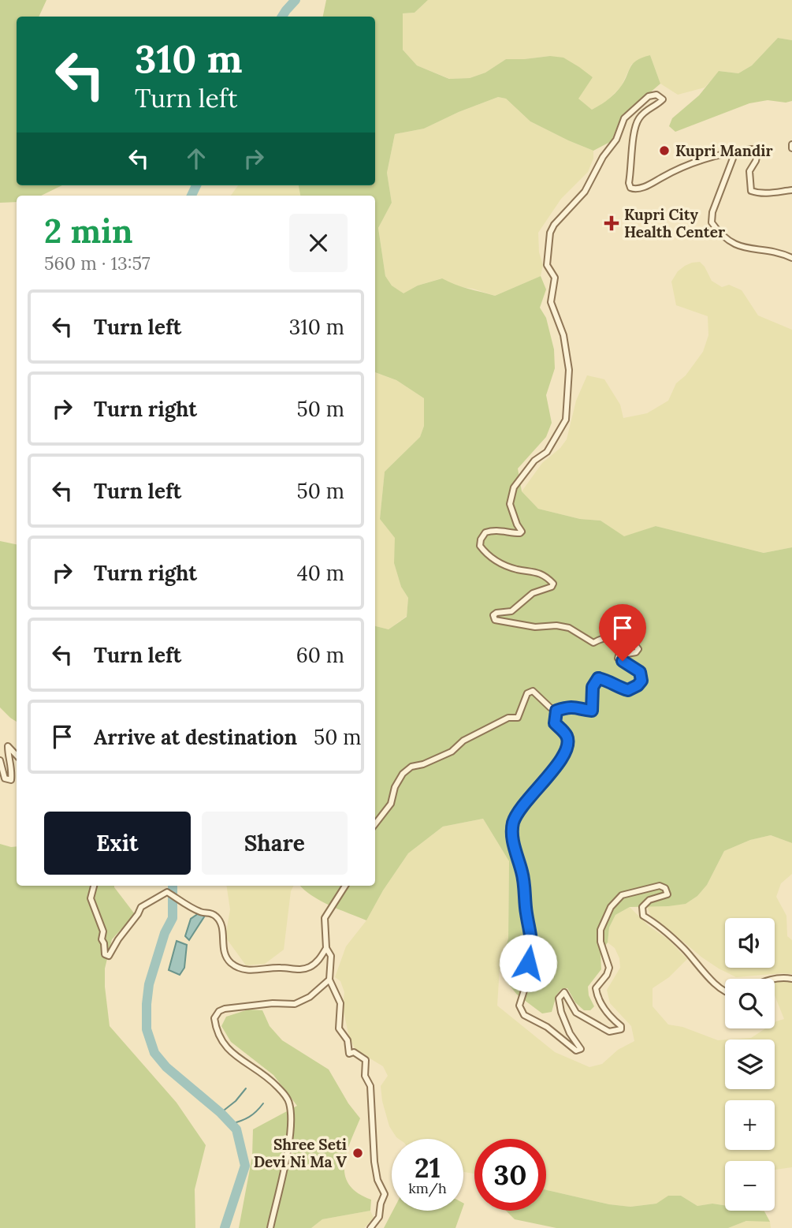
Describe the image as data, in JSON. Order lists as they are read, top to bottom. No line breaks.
{"places":{"other":["Kupri Mandir","Shree Seti Devi Ni Ma V"],"health":["Kupri City Health Center"]},"page":{"turn":["310 m","Turn left"],"heading":["2 min","560 m · 13:57"],"list":[{"name":"Turn left","value":"310 m"},{"name":"Turn right","value":"50 m"},{"name":"Turn left","value":"50 m"},{"name":"Turn right","value":"40 m"},{"name":"Turn left","value":"60 m"},{"name":"Arrive at destination","value":"50 m"}],"buttons":["Exit","Share"],"map_buttons":["+","−"],"speed":"21 km/h","limit":"30"}}
